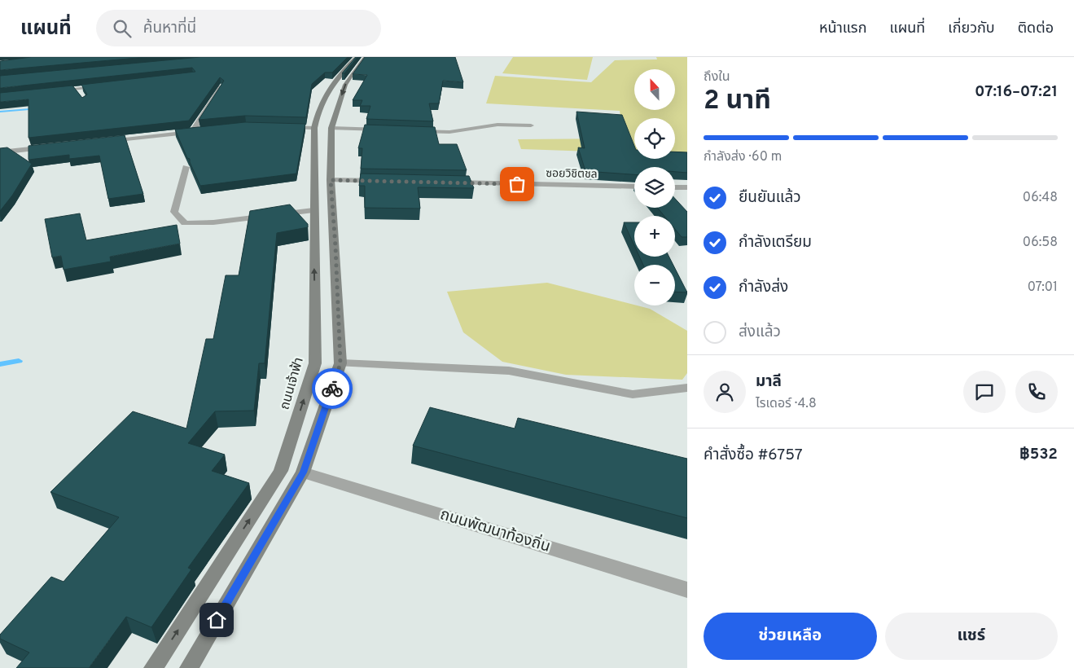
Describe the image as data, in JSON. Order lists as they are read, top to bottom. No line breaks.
{"streets":{"main road":["ถนนเจ้าฟ้า"],"street":["ซอยวิชิตชล","ถนนพัฒนาท้องถิ่น"]},"north":"top","page":{"header":"แผนที่","search":"ค้นหาที่นี่","nav":["หน้าแรก","แผนที่","เกี่ยวกับ","ติดต่อ"],"heading":["2 นาที","ถึงใน","07:16–07:21"],"panel":["มาลี","ไรเดอร์ · 4.8","คำสั่งซื้อ #6757","฿532"],"map_buttons":["+","−"],"bar":"กำลังส่ง · 60 m","list":[["ยืนยันแล้ว","06:48"],["กำลังเตรียม","06:58"],["กำลังส่ง","07:01"],"ส่งแล้ว"],"buttons":["ช่วยเหลือ","แชร์"]}}
